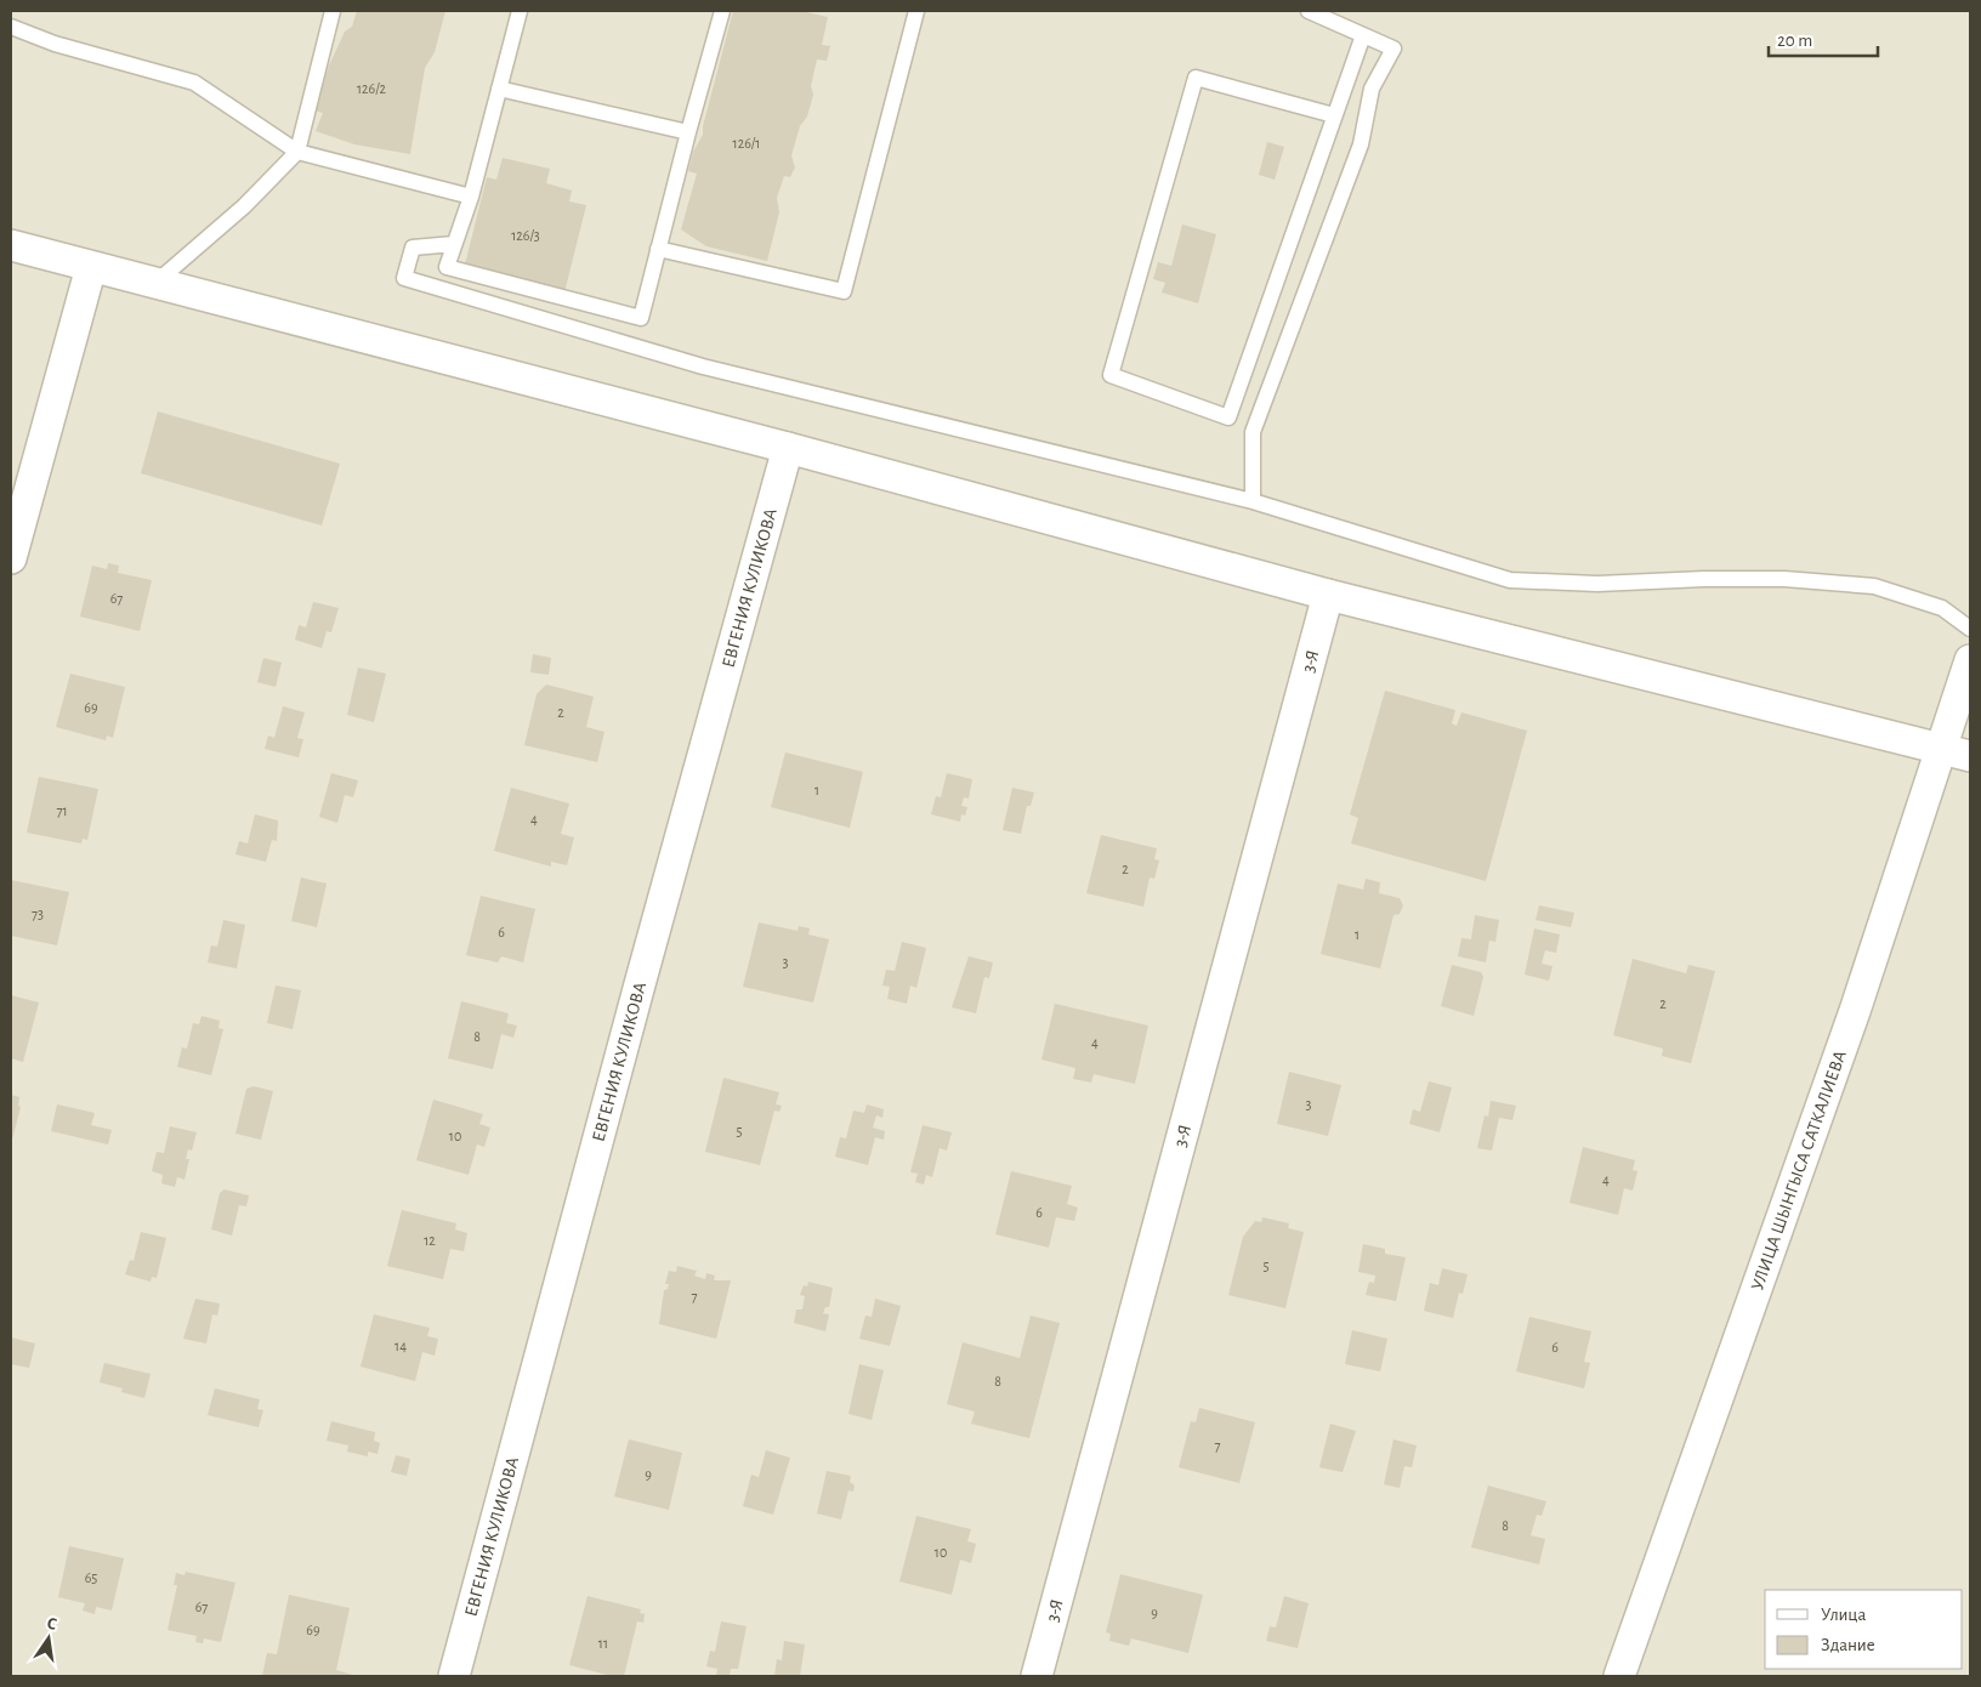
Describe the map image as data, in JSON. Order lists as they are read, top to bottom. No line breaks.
{"streets":{"street":["ЕВГЕНИЯ КУЛИКОВА","3-Я","УЛИЦА ШЫНГЫСА САТКАЛИЕВА"]},"house_numbers":["126/2","126/1","126/3","67","69","2","1","71","4","2","73","6","1","3","2","8","4","3","5","10","4","6","12","5","7","14","6","8","7","9","8","10","65","67","9","69","11"],"legend":["Улица","Здание"],"scale_bar":"20 m","north":"top"}
